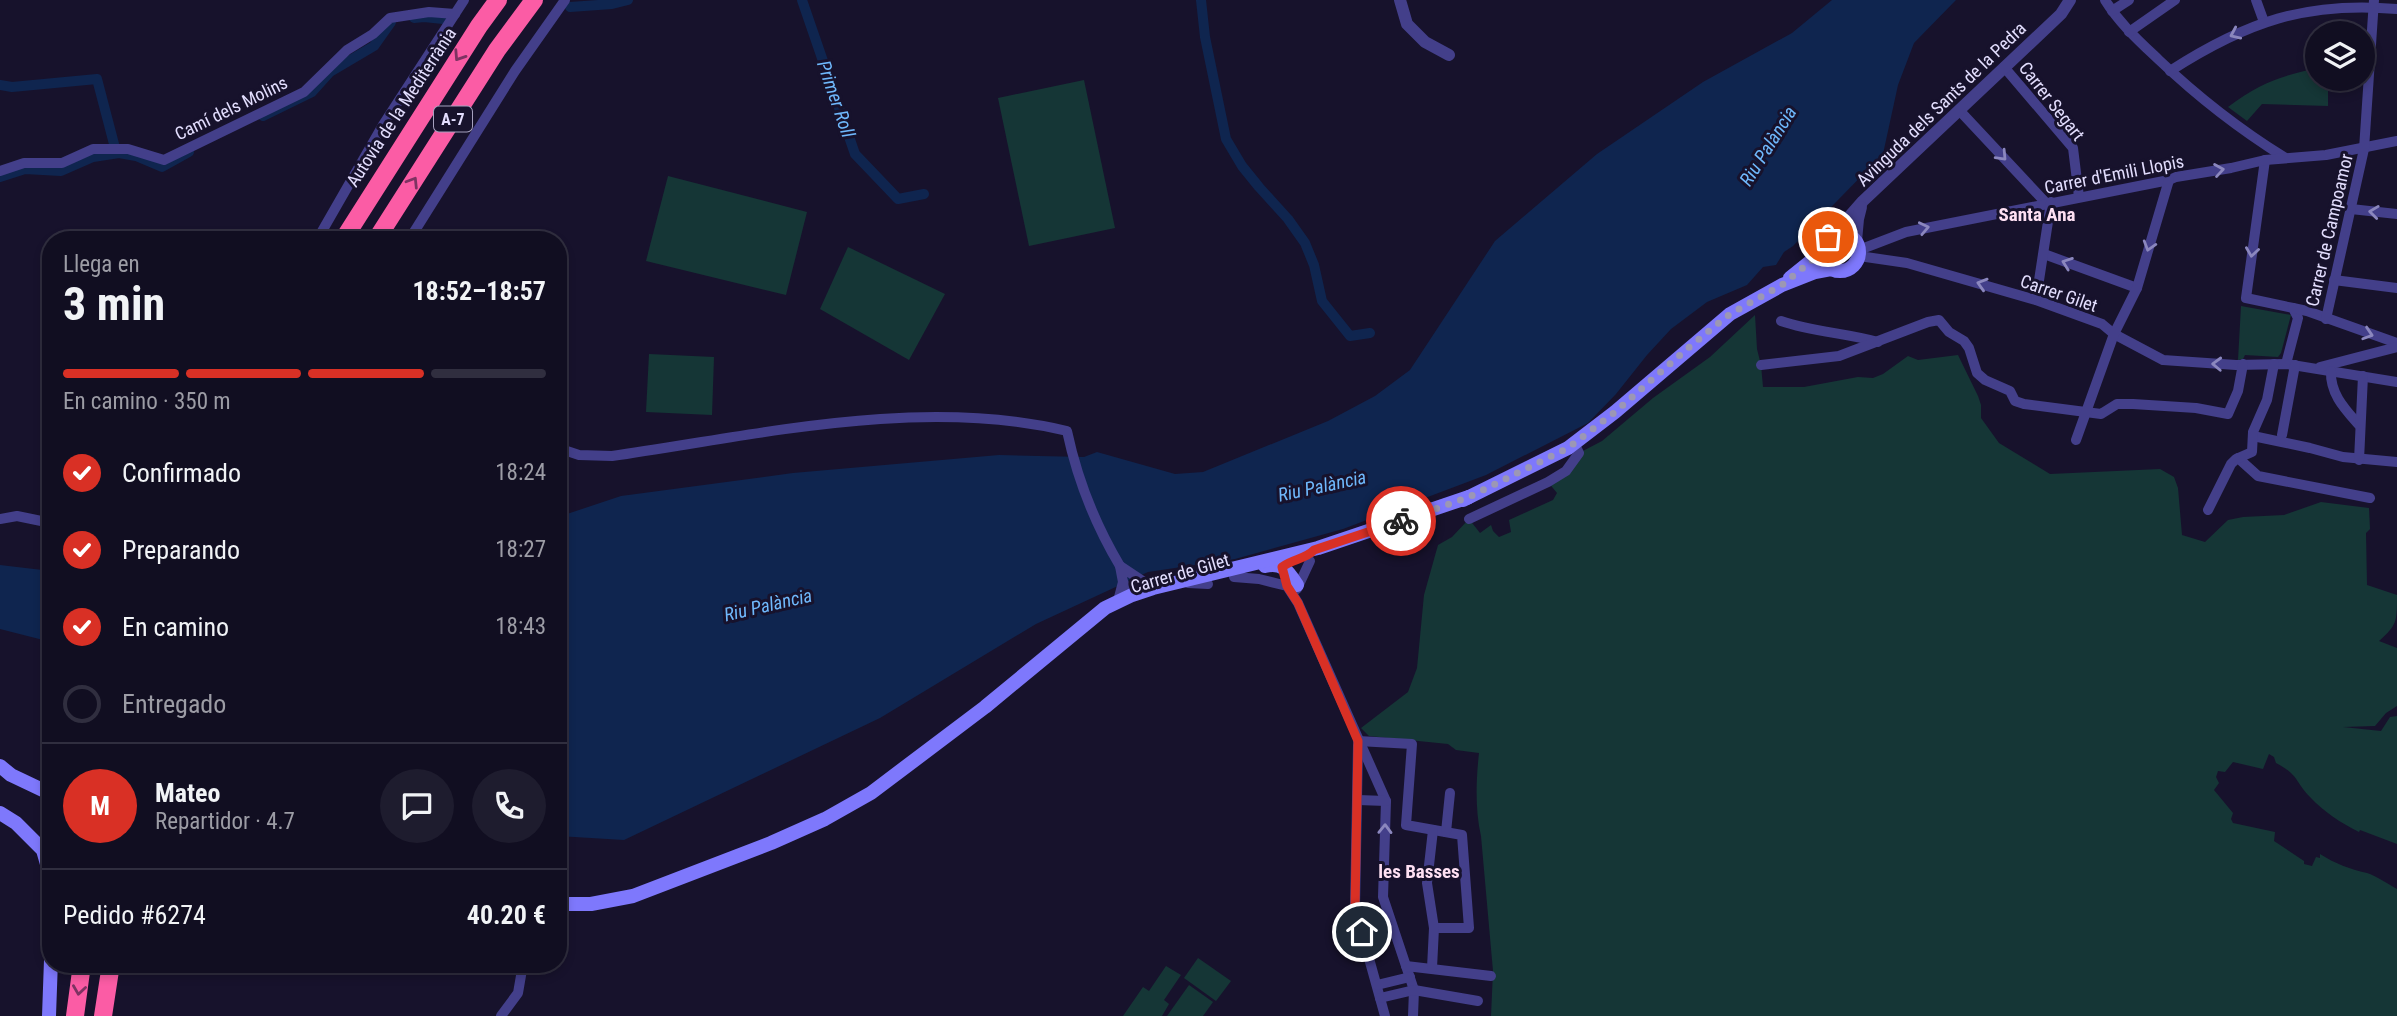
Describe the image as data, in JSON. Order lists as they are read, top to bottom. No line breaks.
{"streets":{"highway":["Autovia de la Mediterrània","A-7"],"main road":["Carrer de Gilet"],"street":["Carrer Segart","Avinguda dels Sants de la Pedra","Camí dels Molins","Carrer d'Emili Llopis","Carrer de Campoamor","Carrer Gilet"]},"crossings":[["Carrer Segart","Avinguda dels Sants de la Pedra"],["Carrer Segart","Carrer d'Emili Llopis"],["Avinguda dels Sants de la Pedra","Carrer d'Emili Llopis"],["Avinguda dels Sants de la Pedra","Carrer Gilet"],["Avinguda dels Sants de la Pedra","Carrer de Gilet"],["Carrer d'Emili Llopis","Carrer de Campoamor"],["Carrer d'Emili Llopis","Carrer Gilet"],["Carrer d'Emili Llopis","Carrer de Gilet"],["Carrer Gilet","Carrer de Gilet"]],"one_way":["Carrer d'Emili Llopis","Carrer Gilet"],"districts":["Santa Ana","les Basses"],"water":["Primer Roll","Riu Palància"],"page":{"heading":["3 min","Llega en","18:52–18:57"],"panel":["Mateo","Repartidor · 4.7","Pedido #6274","40.20 €"],"bar":"En camino · 350 m","list":[["Confirmado","18:24"],["Preparando","18:27"],["En camino","18:43"],"Entregado"],"round":"M"}}
